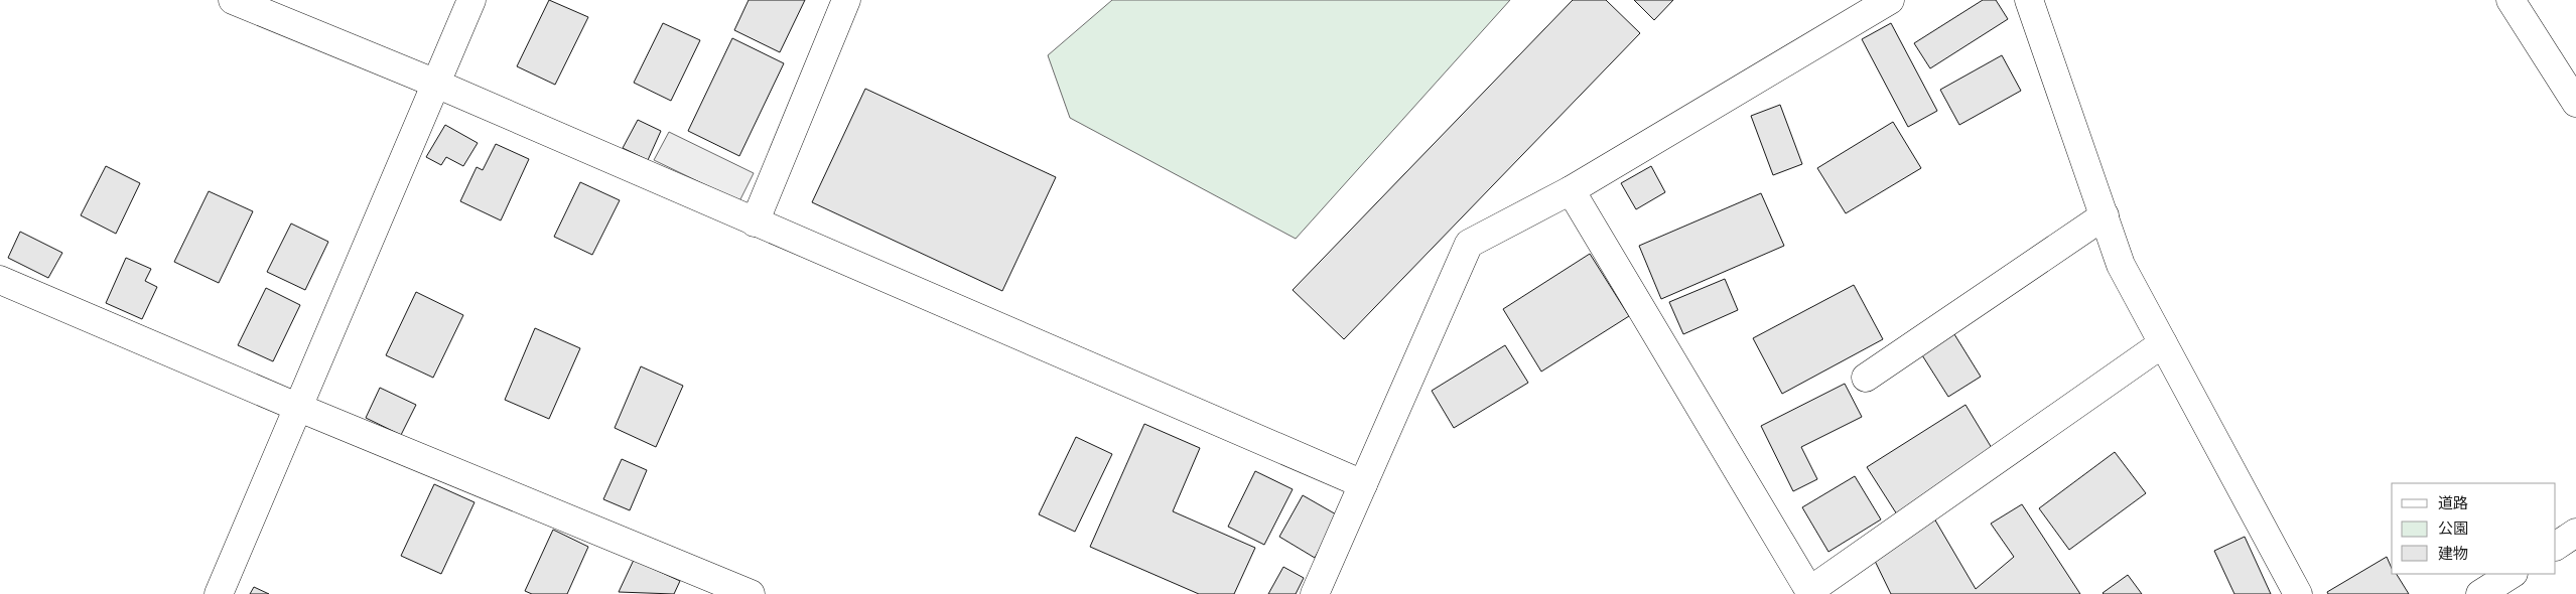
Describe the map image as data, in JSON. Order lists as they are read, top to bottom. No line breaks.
{"legend":["道路","公園","建物"]}
